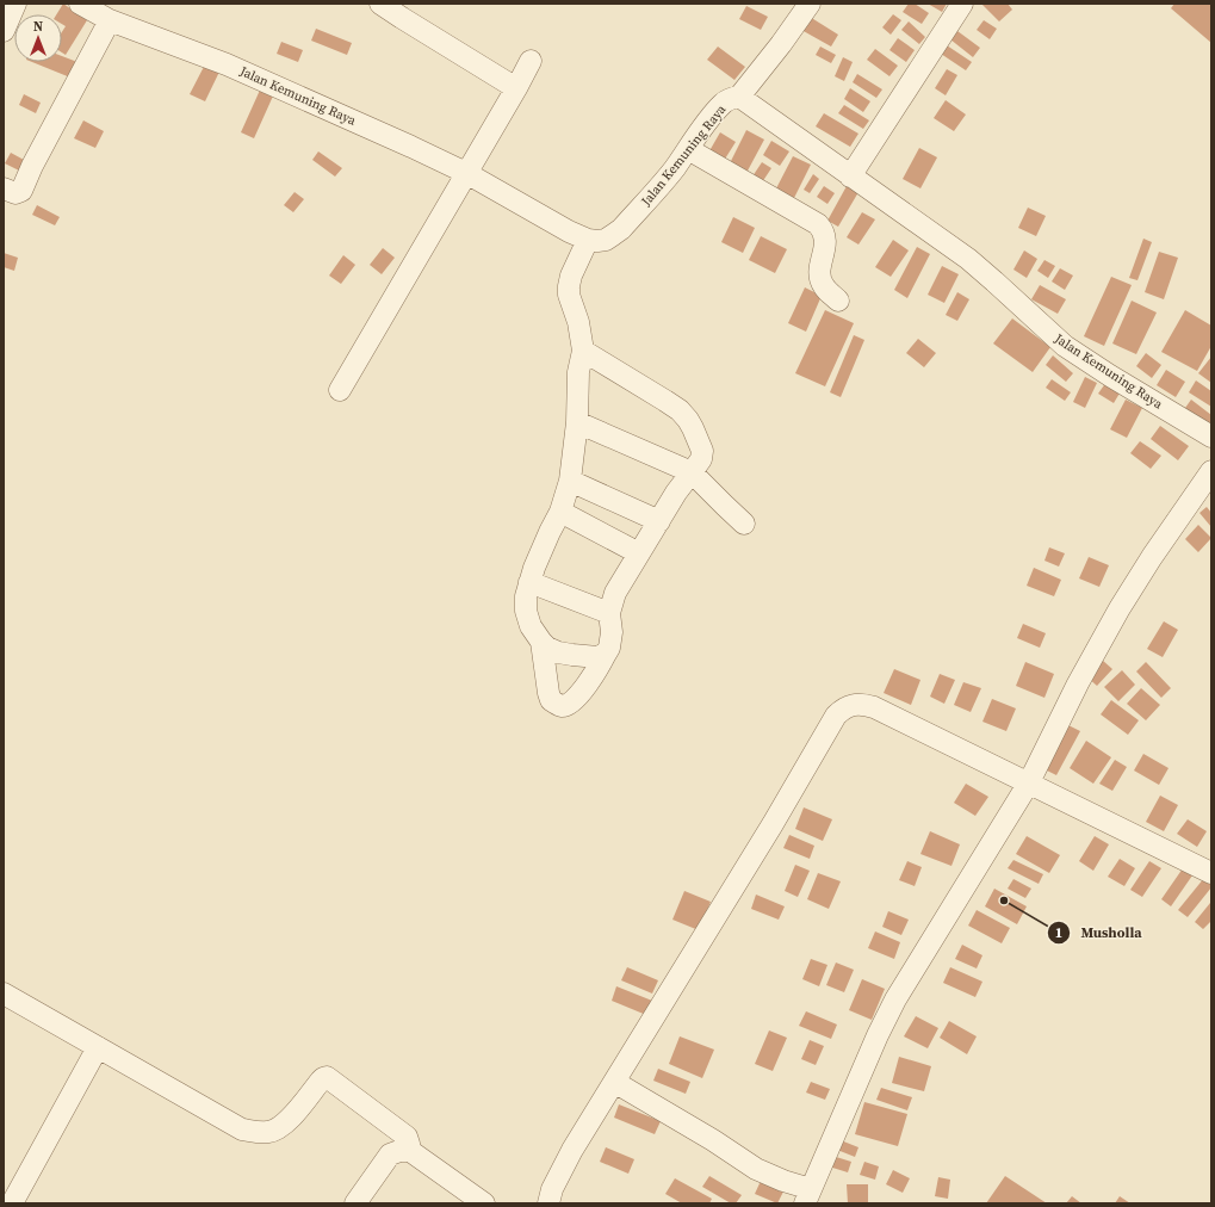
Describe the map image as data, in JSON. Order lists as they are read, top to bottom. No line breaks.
{"streets":{"street":["Jalan Kemuning Raya"]},"places":["Musholla"],"north":"top"}
